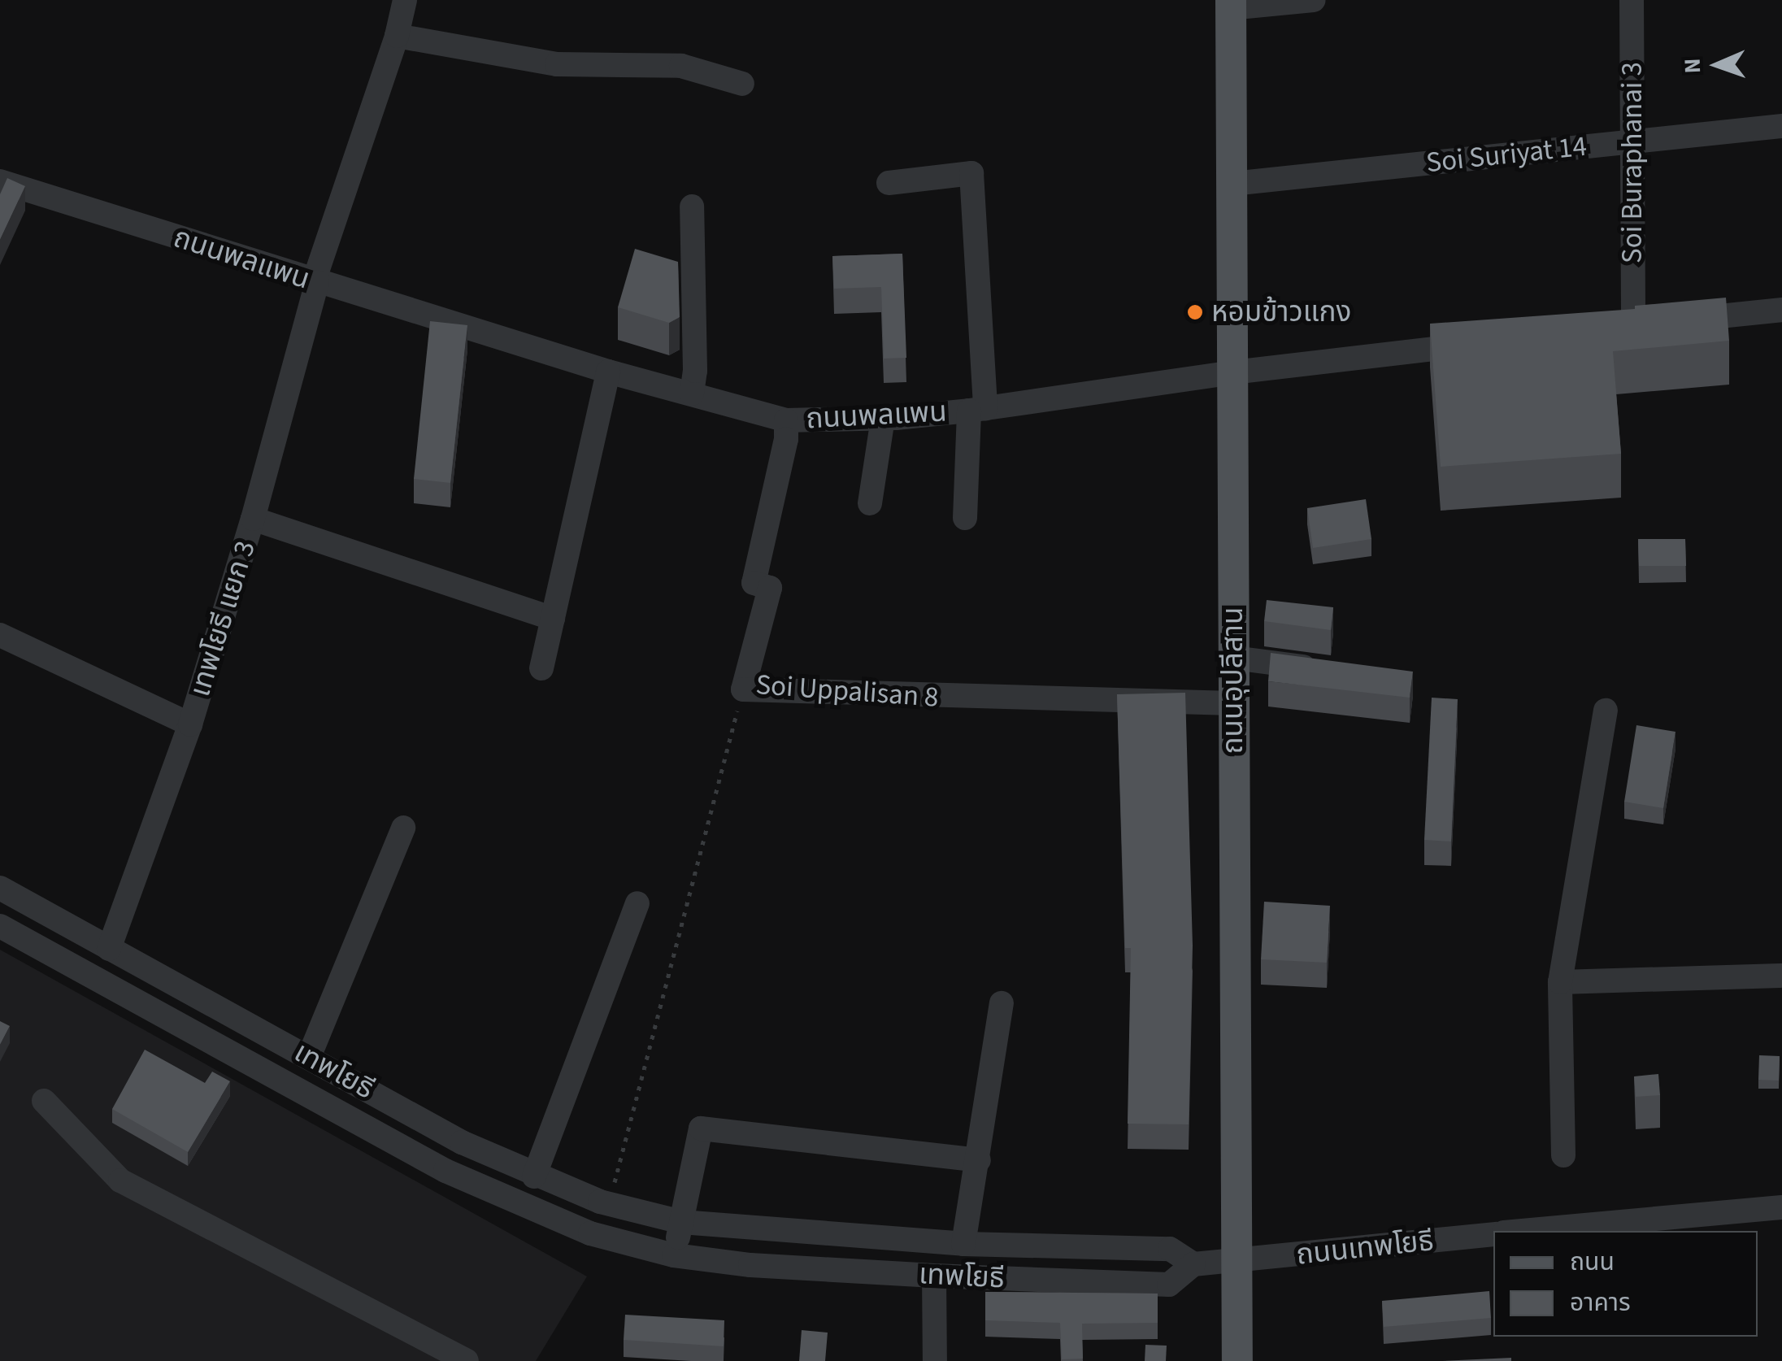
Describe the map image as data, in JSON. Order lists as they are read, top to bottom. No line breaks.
{"streets":{"main road":["ถนนอุปลีสาน"],"street":["Soi Suriyat 14","Soi Buraphanai 3","ถนนพลแพน","เทพโยธี แยก 3","Soi Uppalisan 8","เทพโยธี","ถนนเทพโยธี"]},"crossings":[["Soi Suriyat 14","Soi Buraphanai 3"],["Soi Suriyat 14","ถนนอุปลีสาน"],["ถนนพลแพน","เทพโยธี แยก 3"],["ถนนพลแพน","ถนนอุปลีสาน"],["ถนนพลแพน","Soi Uppalisan 8"],["เทพโยธี แยก 3","เทพโยธี"],["ถนนอุปลีสาน","Soi Uppalisan 8"],["ถนนอุปลีสาน","เทพโยธี"],["ถนนอุปลีสาน","ถนนเทพโยธี"],["เทพโยธี","ถนนเทพโยธี"]],"places":["หอมข้าวแกง"],"legend":["ถนน","อาคาร"],"north":"left"}
